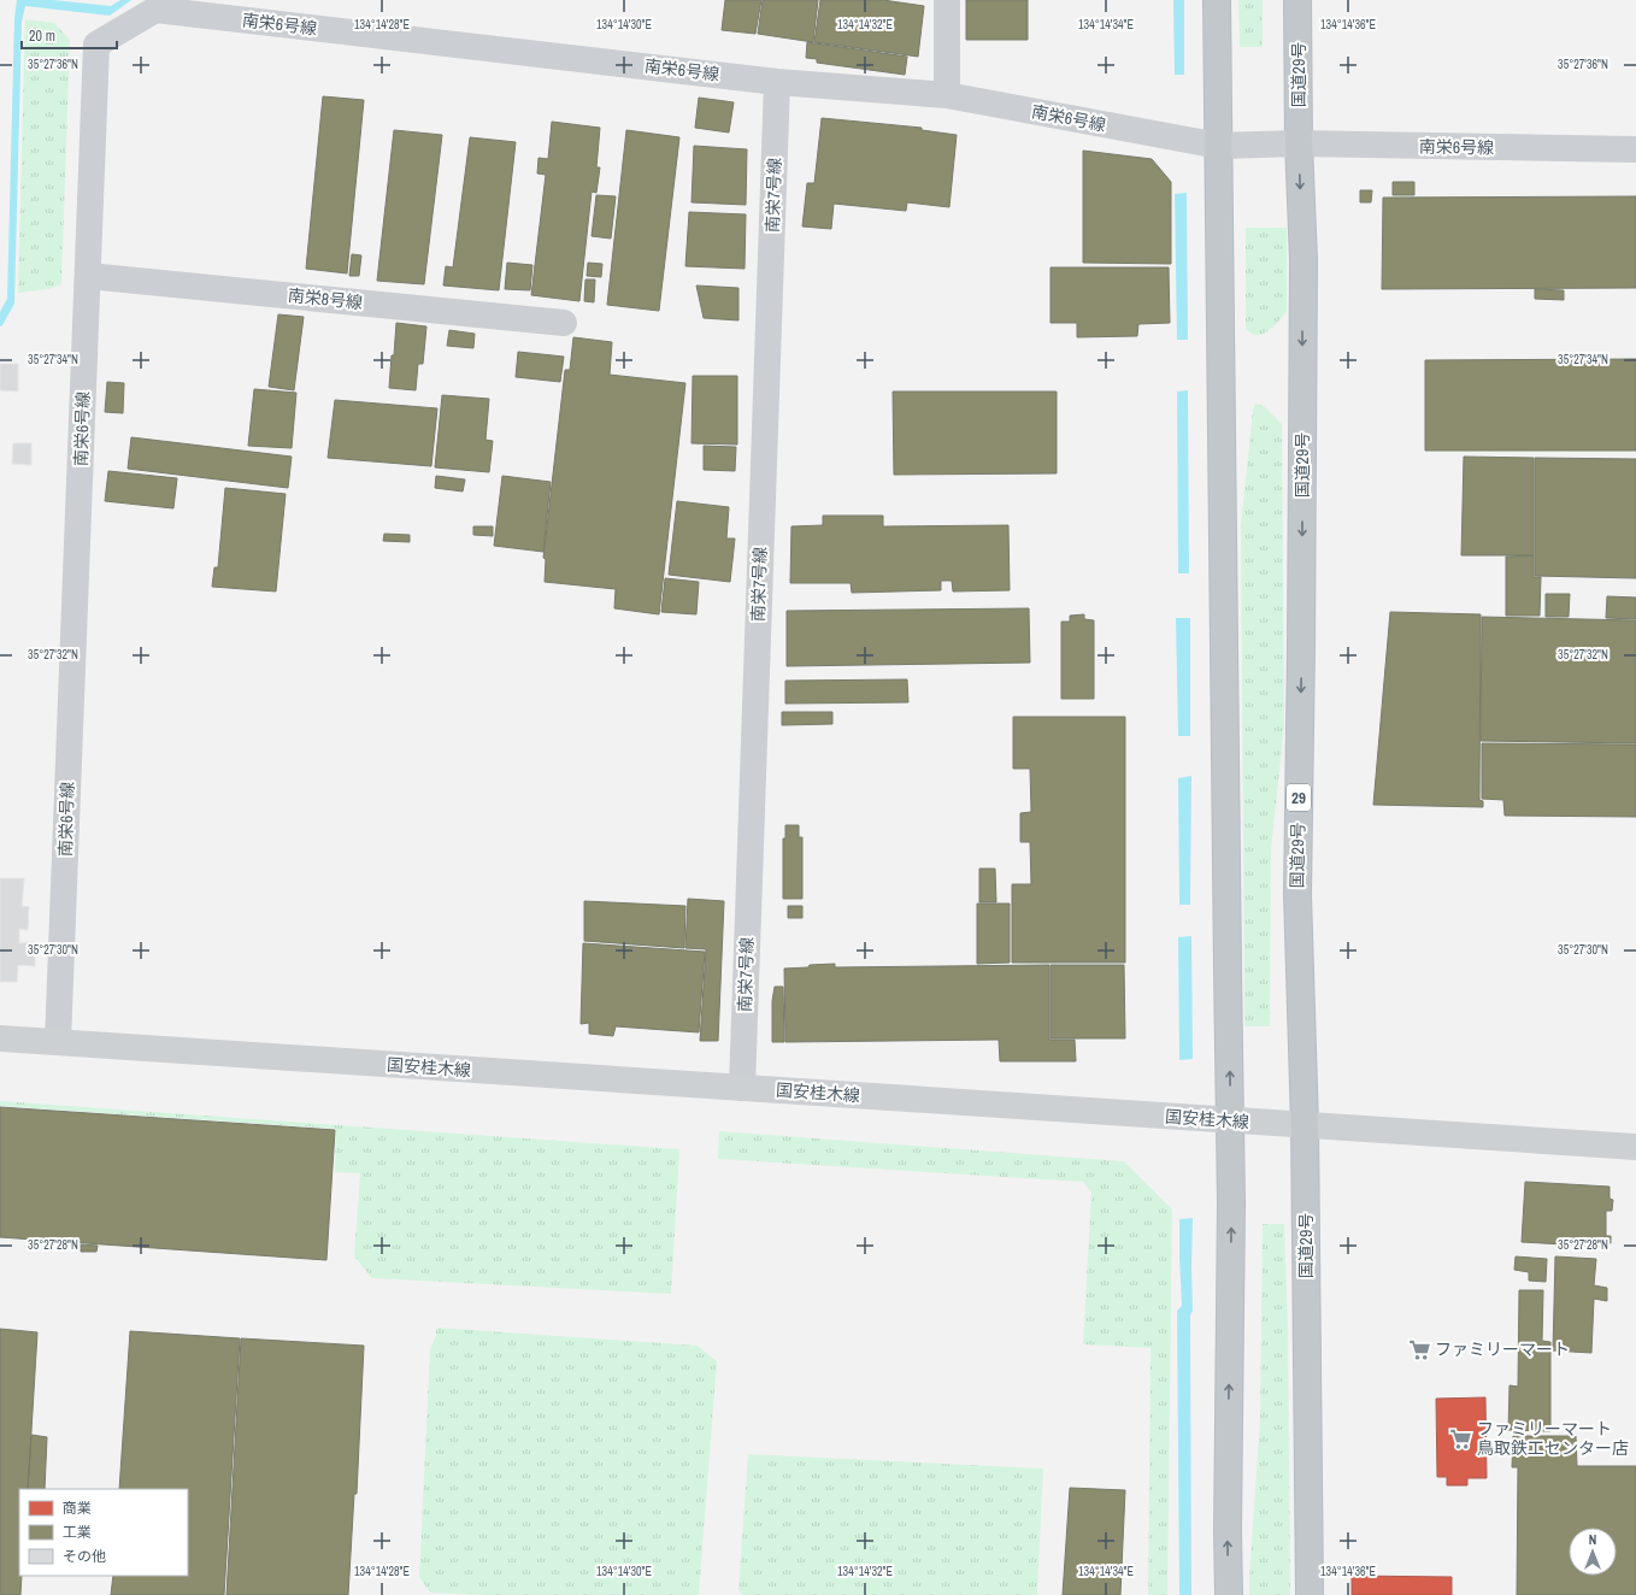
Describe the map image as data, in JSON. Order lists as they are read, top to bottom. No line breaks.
{"streets":{"highway":["国道29号","29"],"main road":["国安桂木線"],"street":["南栄6号線","南栄7号線","南栄8号線"]},"crossings":[["南栄6号線","国道29号"],["南栄6号線","南栄7号線"],["南栄6号線","南栄8号線"],["南栄6号線","国安桂木線"],["国道29号","国安桂木線"],["南栄7号線","国安桂木線"]],"places":{"supermarket":["ファミリーマート","ファミリーマート 鳥取鉄工センター店"]},"legend":["商業","工業","その他"],"scale_bar":"20 m","north":"top","coordinates":["134°14'28\"E","134°14'30\"E","134°14'32\"E","134°14'34\"E","134°14'36\"E","35°27'36\"N","35°27'34\"N","35°27'32\"N","35°27'30\"N","35°27'28\"N"]}
